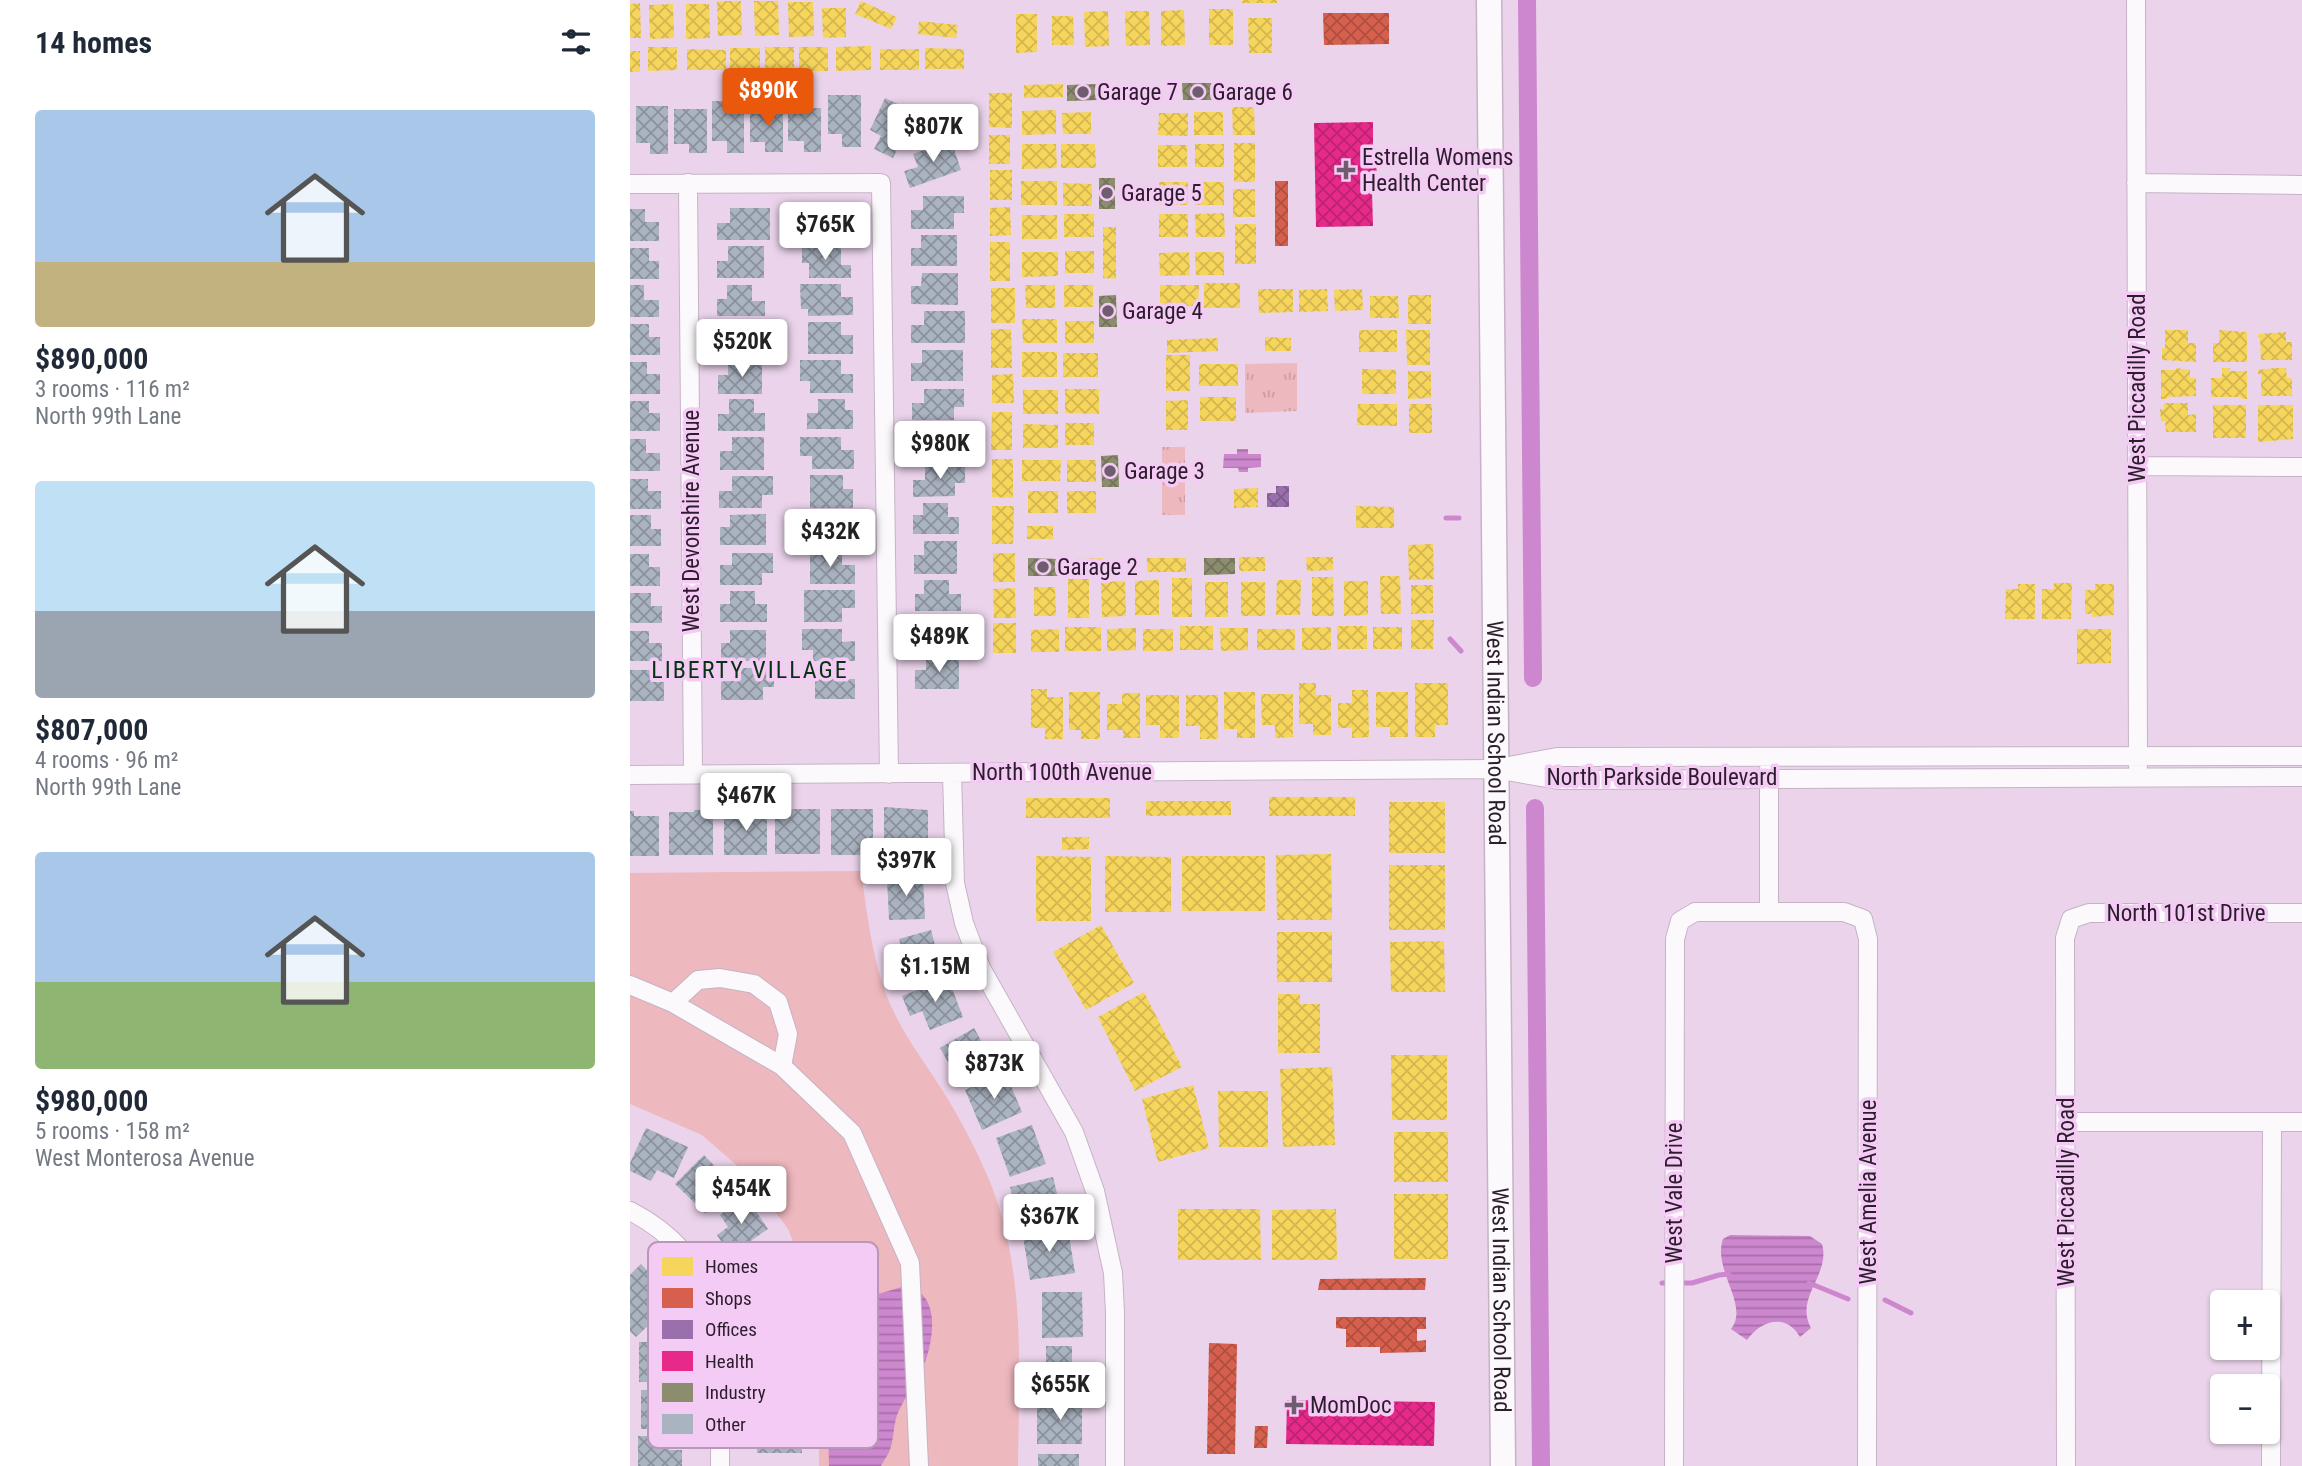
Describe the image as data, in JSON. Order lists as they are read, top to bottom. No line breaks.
{"streets":{"main road":["West Indian School Road"],"street":["West Piccadilly Road","West Devonshire Avenue","North 100th Avenue","North Parkside Boulevard","North 101st Drive","West Amelia Avenue","West Vale Drive"]},"crossings":[["West Piccadilly Road","North Parkside Boulevard"],["West Piccadilly Road","North 101st Drive"],["West Devonshire Avenue","North 100th Avenue"],["West Indian School Road","North 100th Avenue"],["West Indian School Road","North Parkside Boulevard"],["North 100th Avenue","North Parkside Boulevard"],["West Amelia Avenue","West Vale Drive"]],"districts":["LIBERTY VILLAGE"],"places":{"other":["Garage 7","Garage 6","Garage 5","Garage 4","Garage 3","Garage 2"],"health":["Estrella Womens Health Center","MomDoc"]},"legend":["Homes","Shops","Offices","Health","Industry","Other"],"page":{"heading":"14 homes","price":["$890K","$807K","$765K","$520K","$980K","$432K","$489K","$467K","$397K","$1.15M","$873K","$454K","$367K","$655K"],"list":[{"name":"$890,000","note":"3 rooms · 116 m² · North 99th Lane"},{"name":"$807,000","note":"4 rooms · 96 m² · North 99th Lane"},{"name":"$980,000","note":"5 rooms · 158 m² · West Monterosa Avenue"}],"map_buttons":["+","−"]}}
